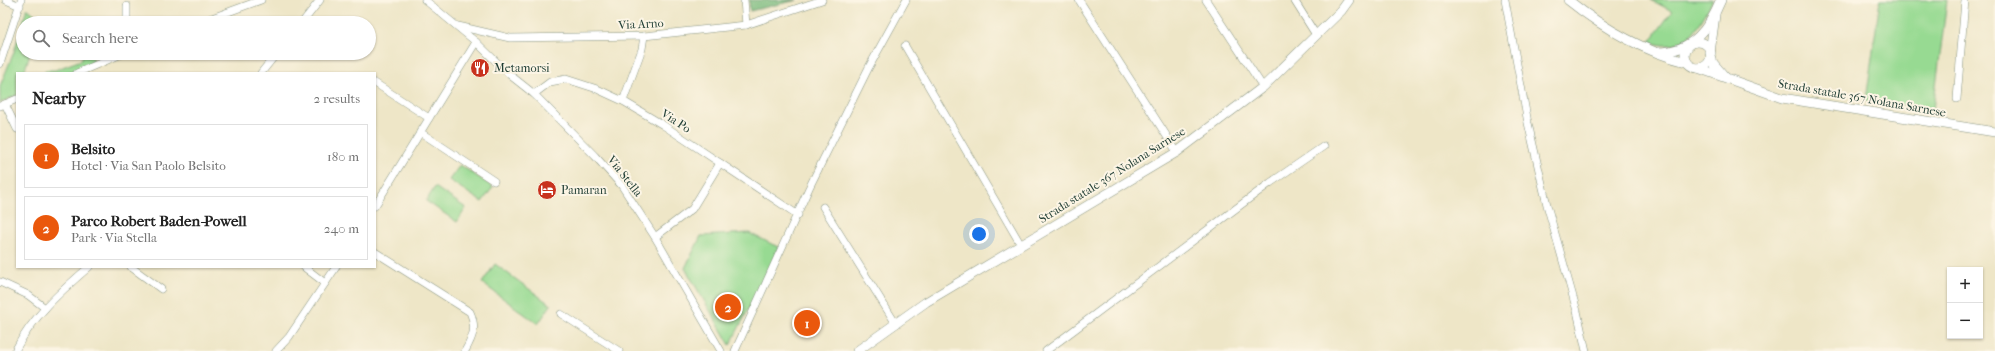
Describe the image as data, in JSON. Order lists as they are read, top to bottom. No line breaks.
{"streets":{"main road":["Strada statale 367 Nolana Sarnese"],"street":["Via Arno","Via Po","Via Stella"]},"crossings":[["Via Arno","Via Stella"],["Via Po","Via Stella"]],"places":{"restaurant":["Metamorsi"],"hotel":["Pamaran"]},"page":{"search":"Search here","heading":["Nearby","2 results"],"list":[{"mark":"1","name":"Belsito","note":"Hotel · Via San Paolo Belsito","value":"180 m"},{"mark":"2","name":"Parco Robert Baden-Powell","note":"Park · Via Stella","value":"240 m"}],"map_buttons":["+","−"],"pins":["2","1"]}}
